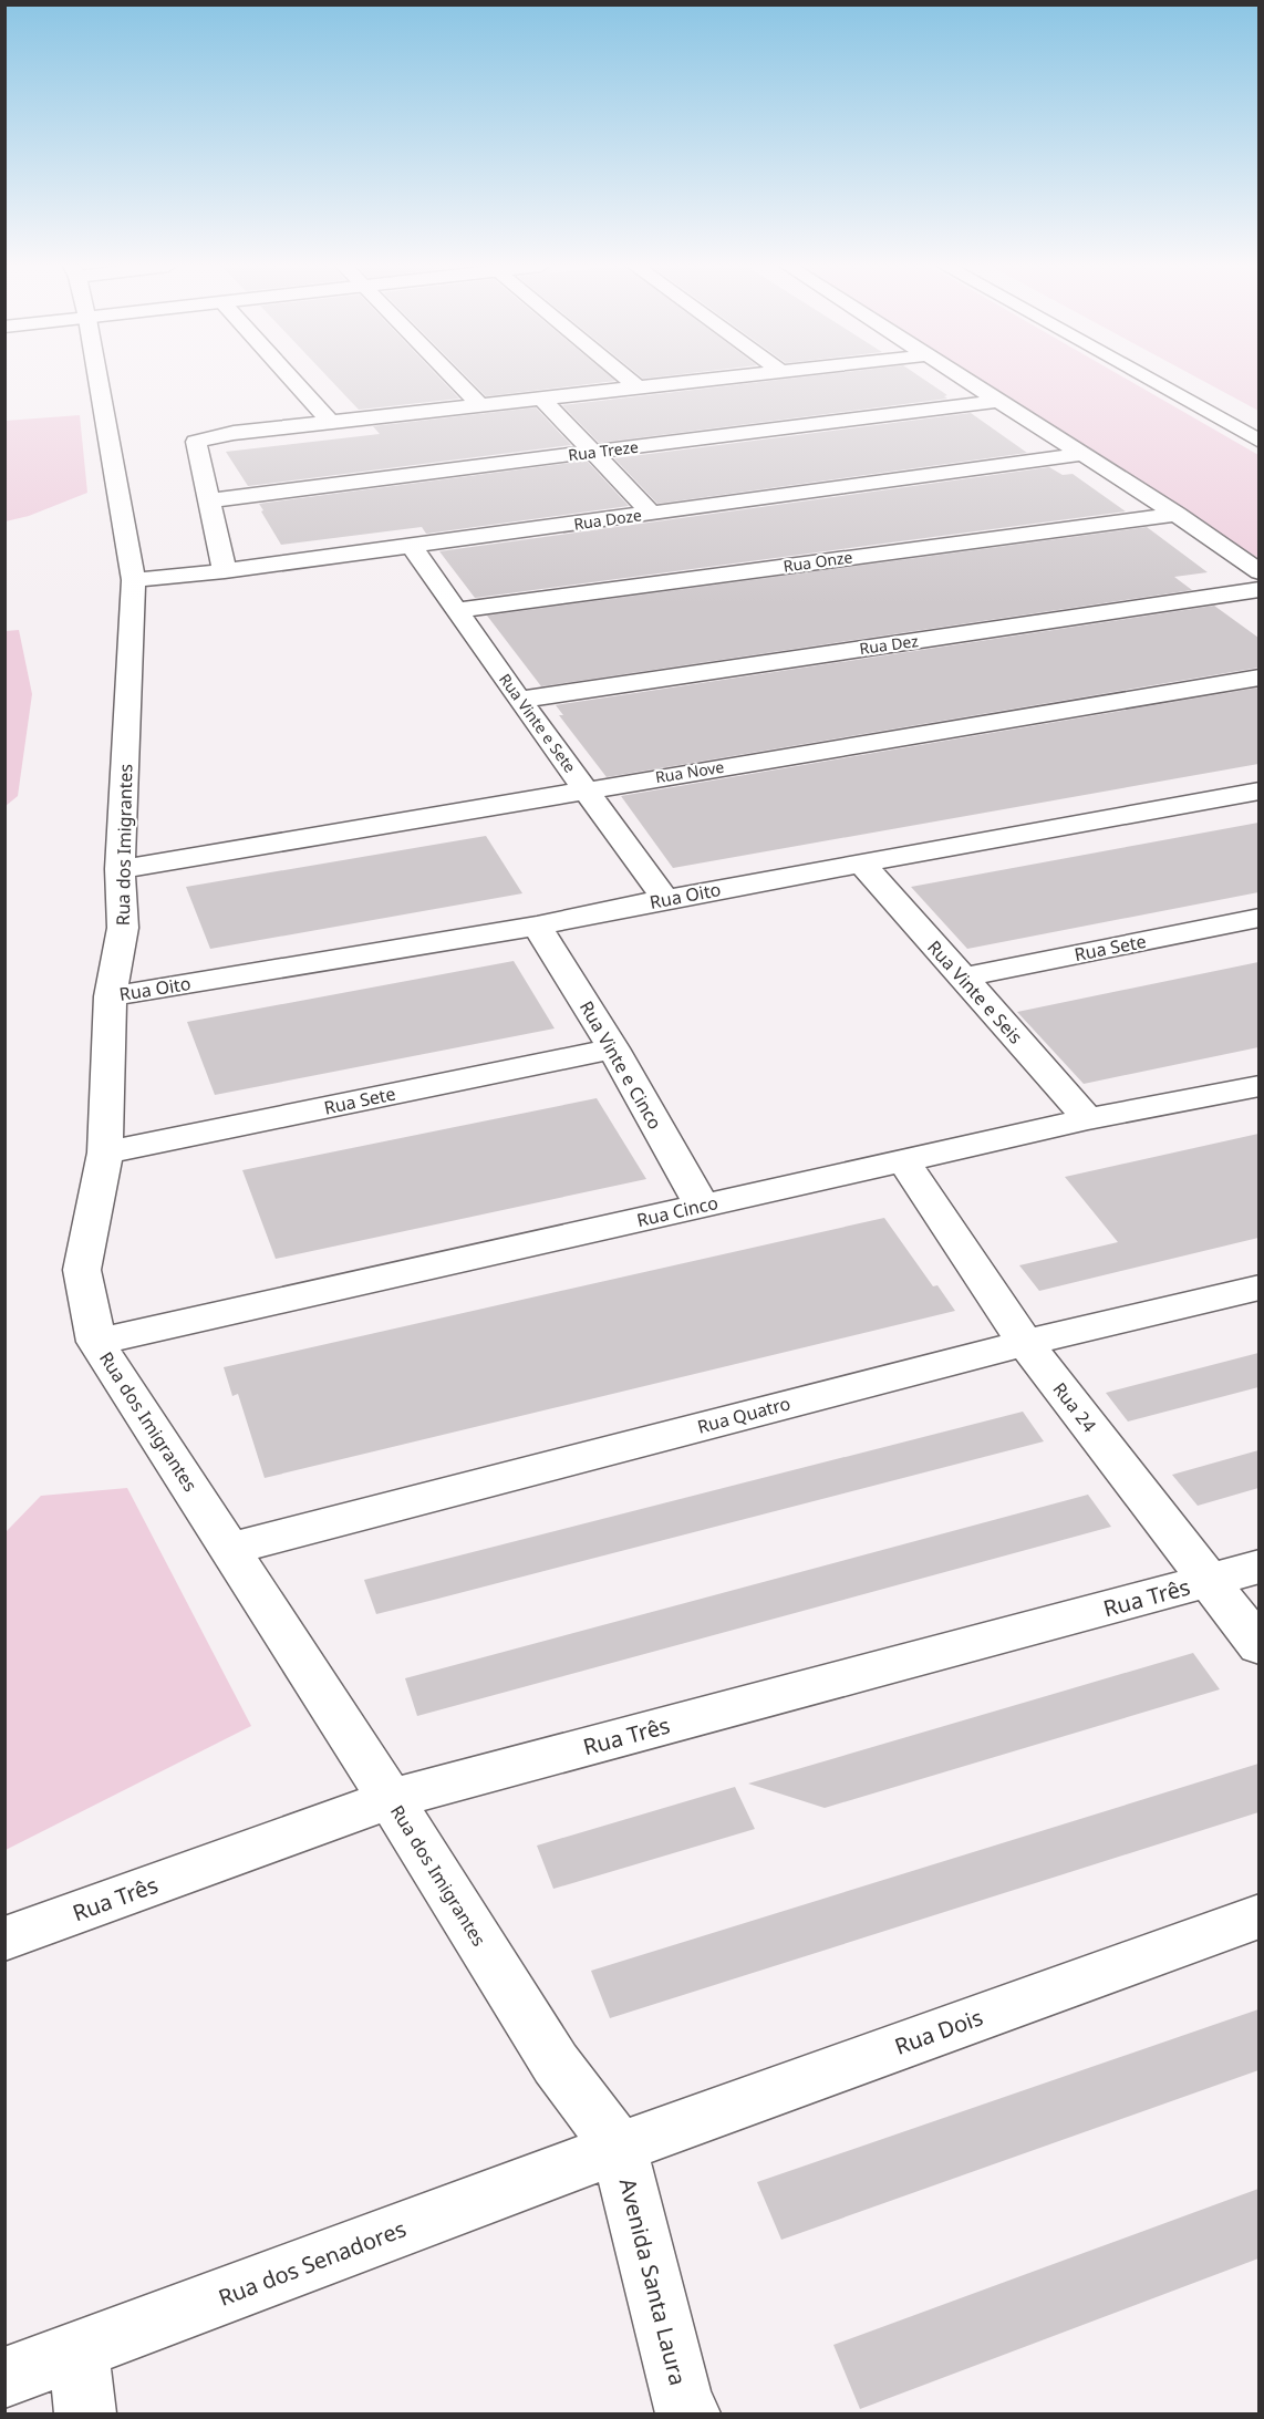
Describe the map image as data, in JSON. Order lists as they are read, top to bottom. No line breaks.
{"streets":{"street":["Rua Treze","Rua Doze","Rua Onze","Rua Dez","Rua Vinte e Sete","Rua Nove","Rua dos Imigrantes","Rua Oito","Rua Sete","Rua Vinte e Seis","Rua Vinte e Cinco","Rua Cinco","Rua 24","Rua Quatro","Rua Três","Rua Dois","Rua dos Senadores","Avenida Santa Laura"]},"crossings":[["Rua Doze","Rua Vinte e Sete"],["Rua Doze","Rua dos Imigrantes"],["Rua Onze","Rua Vinte e Sete"],["Rua Dez","Rua Vinte e Sete"],["Rua Vinte e Sete","Rua Nove"],["Rua Vinte e Sete","Rua Oito"],["Rua Nove","Rua dos Imigrantes"],["Rua dos Imigrantes","Rua Oito"],["Rua dos Imigrantes","Rua Sete"],["Rua dos Imigrantes","Rua Cinco"],["Rua dos Imigrantes","Rua Quatro"],["Rua dos Imigrantes","Rua Três"],["Rua dos Imigrantes","Rua Dois"],["Rua dos Imigrantes","Rua dos Senadores"],["Rua dos Imigrantes","Avenida Santa Laura"],["Rua Oito","Rua Vinte e Seis"],["Rua Oito","Rua Vinte e Cinco"],["Rua Sete","Rua Vinte e Seis"],["Rua Sete","Rua Vinte e Cinco"],["Rua Vinte e Seis","Rua Cinco"],["Rua Vinte e Cinco","Rua Cinco"],["Rua Cinco","Rua 24"],["Rua 24","Rua Quatro"],["Rua 24","Rua Três"],["Rua Dois","Rua dos Senadores"],["Rua Dois","Avenida Santa Laura"],["Rua dos Senadores","Avenida Santa Laura"]]}
